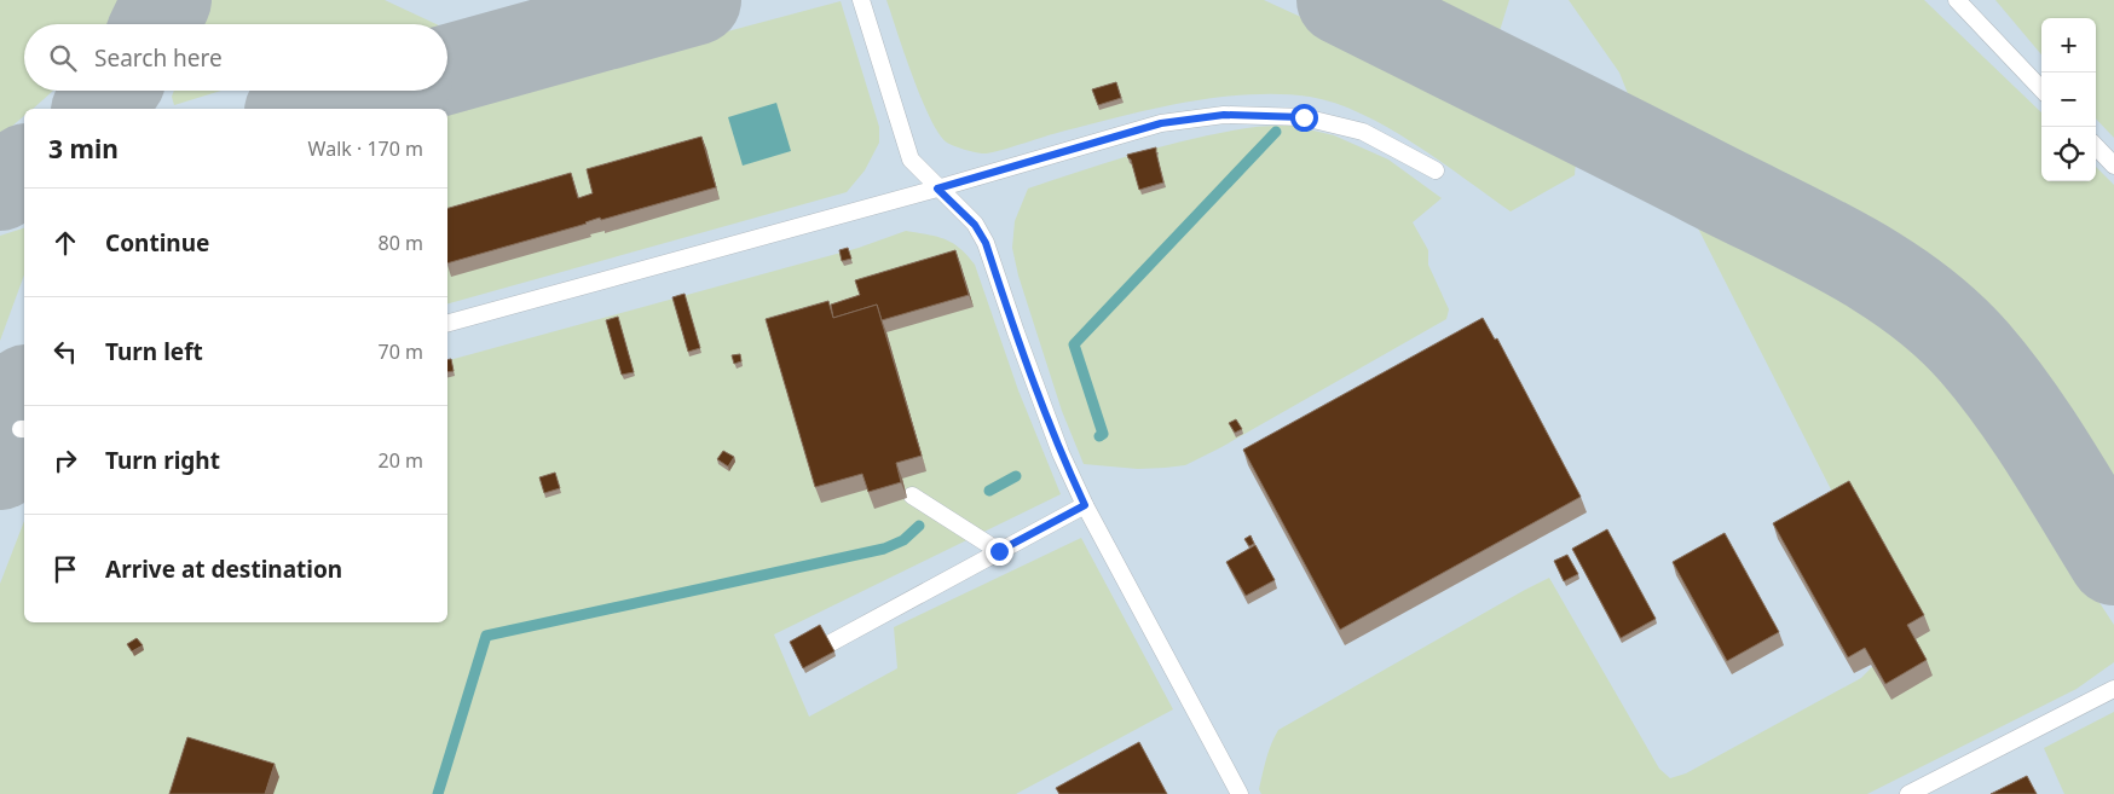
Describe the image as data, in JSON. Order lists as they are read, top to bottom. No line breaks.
{"page":{"map_buttons":["+","−"],"search":"Search here","heading":["3 min","Walk · 170 m"],"list":[["Continue","80 m"],["Turn left","70 m"],["Turn right","20 m"],"Arrive at destination"]}}
